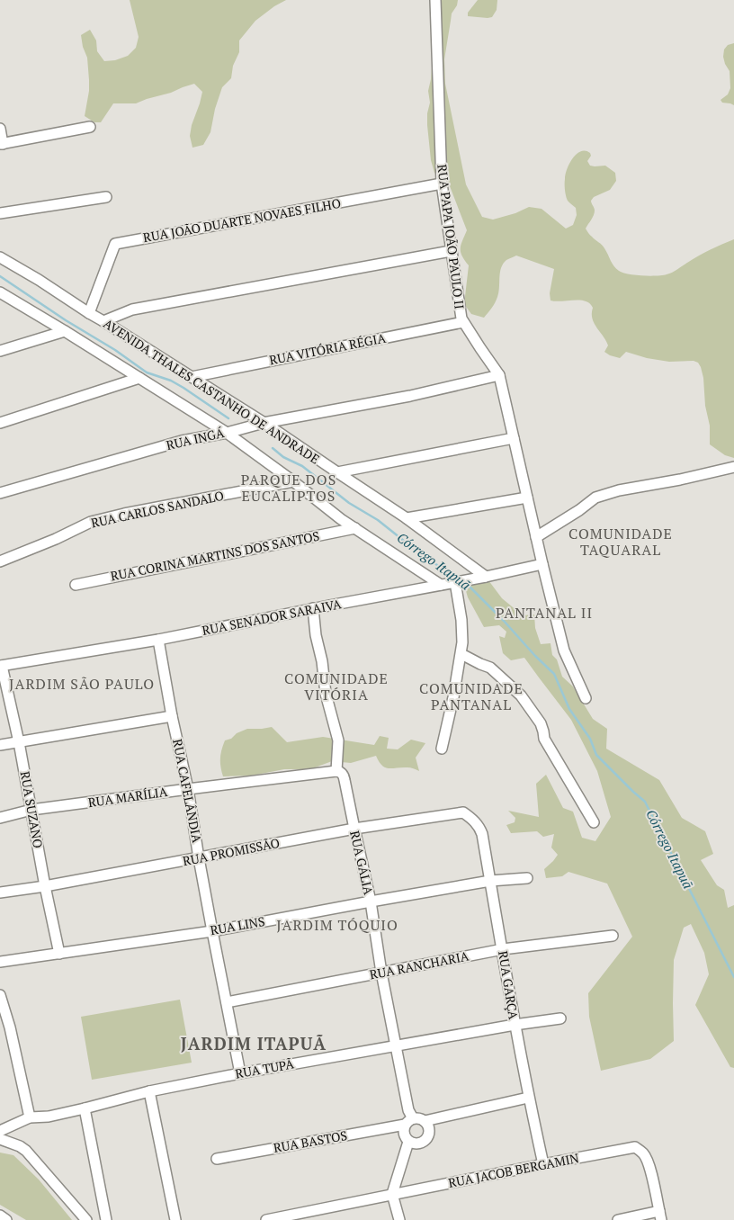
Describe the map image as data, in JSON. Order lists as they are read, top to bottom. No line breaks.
{"streets":{"street":["RUA JOÃO DUARTE NOVAES FILHO","RUA PAPA JOÃO PAULO II","RUA VITÓRIA RÉGIA","AVENIDA THALES CASTANHO DE ANDRADE","RUA INGÁ","RUA CARLOS SANDALO","RUA CORINA MARTINS DOS SANTOS","RUA SENADOR SARAIVA","RUA CAFELÂNDIA","RUA MARÍLIA","RUA SUZANO","RUA PROMISSÃO","RUA GÁLIA","RUA LINS","RUA RANCHARIA","RUA GARÇA","RUA TUPÃ","RUA BASTOS","RUA JACOB BERGAMIN"]},"crossings":[["RUA JOÃO DUARTE NOVAES FILHO","RUA PAPA JOÃO PAULO II"],["RUA JOÃO DUARTE NOVAES FILHO","AVENIDA THALES CASTANHO DE ANDRADE"],["RUA PAPA JOÃO PAULO II","RUA VITÓRIA RÉGIA"],["RUA PAPA JOÃO PAULO II","RUA INGÁ"],["RUA PAPA JOÃO PAULO II","RUA SENADOR SARAIVA"],["RUA VITÓRIA RÉGIA","AVENIDA THALES CASTANHO DE ANDRADE"],["AVENIDA THALES CASTANHO DE ANDRADE","RUA INGÁ"],["AVENIDA THALES CASTANHO DE ANDRADE","RUA SENADOR SARAIVA"],["RUA SENADOR SARAIVA","RUA CAFELÂNDIA"],["RUA SENADOR SARAIVA","RUA SUZANO"],["RUA CAFELÂNDIA","RUA MARÍLIA"],["RUA CAFELÂNDIA","RUA PROMISSÃO"],["RUA CAFELÂNDIA","RUA LINS"],["RUA CAFELÂNDIA","RUA RANCHARIA"],["RUA CAFELÂNDIA","RUA TUPÃ"],["RUA MARÍLIA","RUA SUZANO"],["RUA MARÍLIA","RUA GÁLIA"],["RUA SUZANO","RUA PROMISSÃO"],["RUA SUZANO","RUA LINS"],["RUA PROMISSÃO","RUA GÁLIA"],["RUA PROMISSÃO","RUA GARÇA"],["RUA GÁLIA","RUA LINS"],["RUA GÁLIA","RUA RANCHARIA"],["RUA GÁLIA","RUA TUPÃ"],["RUA GÁLIA","RUA BASTOS"],["RUA LINS","RUA GARÇA"],["RUA RANCHARIA","RUA GARÇA"],["RUA GARÇA","RUA TUPÃ"],["RUA GARÇA","RUA JACOB BERGAMIN"]],"districts":["PARQUE DOS EUCALIPTOS","COMUNIDADE TAQUARAL","PANTANAL II","COMUNIDADE VITÓRIA","JARDIM SÃO PAULO","COMUNIDADE PANTANAL","JARDIM TÓQUIO","JARDIM ITAPUÃ"],"water":["Córrego Itapuã"]}
